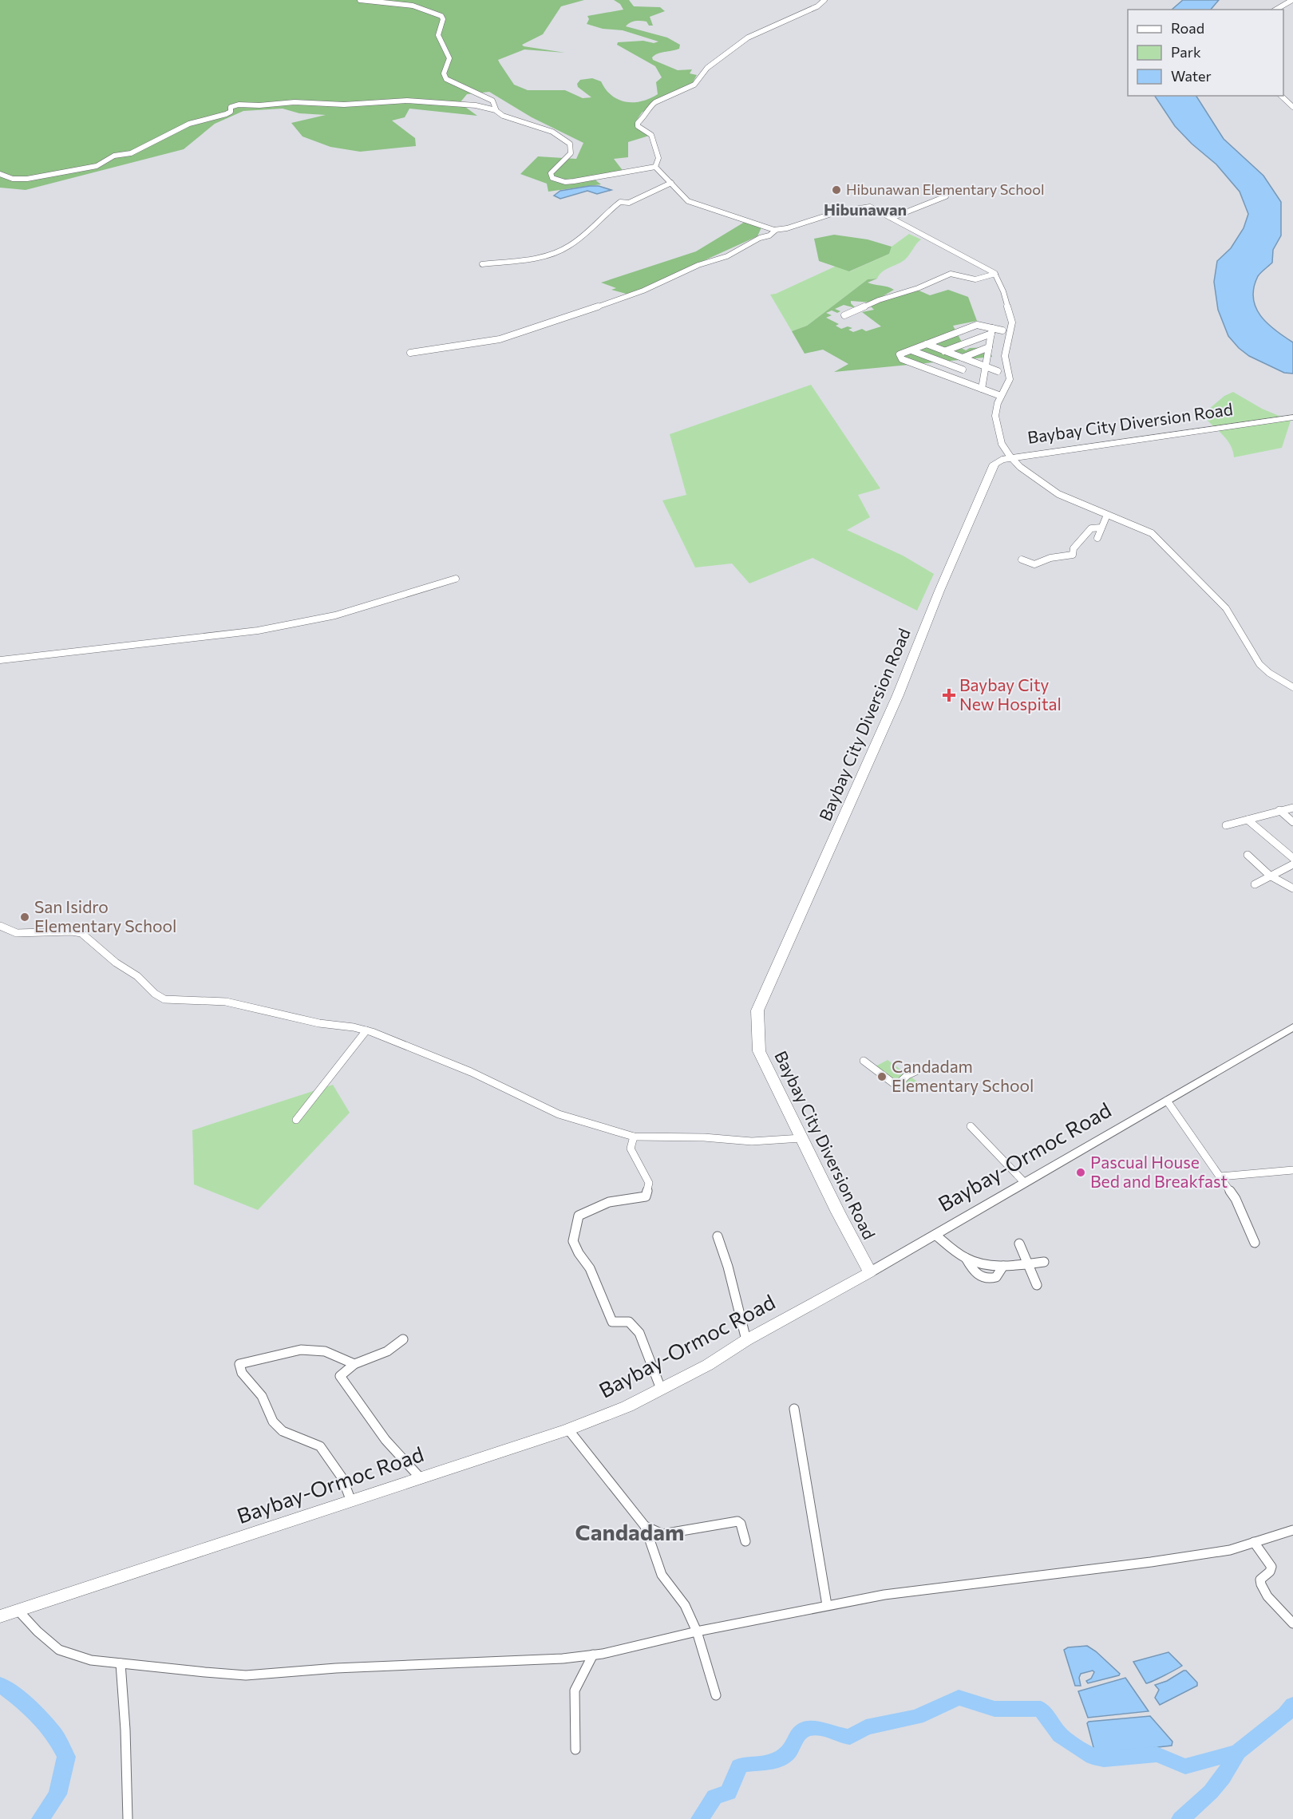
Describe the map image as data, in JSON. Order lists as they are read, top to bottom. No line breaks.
{"streets":{"highway":["Baybay City Diversion Road","Baybay-Ormoc Road"]},"crossings":[["Baybay City Diversion Road","Baybay-Ormoc Road"]],"districts":["Hibunawan","Candadam"],"places":{"other":["Hibunawan Elementary School","San Isidro Elementary School","Candadam Elementary School","Pascual House Bed and Breakfast"],"health":["Baybay City New Hospital"]},"legend":["Road","Park","Water"]}
